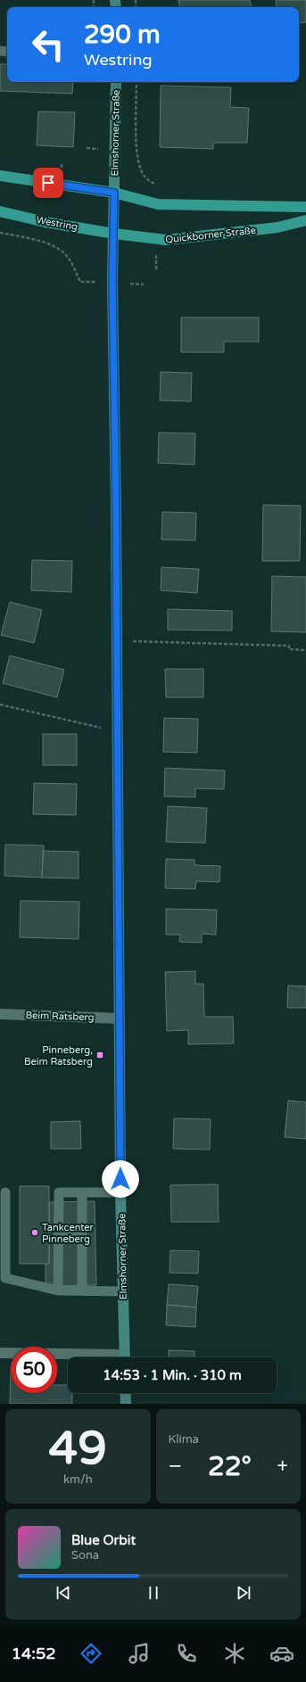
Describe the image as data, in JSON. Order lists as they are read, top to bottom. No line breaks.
{"streets":{"main road":["Elmshorner Straße","Westring","Quickborner Straße"],"street":["Beim Ratsberg"]},"crossings":[["Elmshorner Straße","Westring"],["Elmshorner Straße","Quickborner Straße"],["Elmshorner Straße","Beim Ratsberg"],["Westring","Quickborner Straße"]],"places":{"transit":["Pinneberg, Beim Ratsberg"],"other":["Tankcenter Pinneberg"]},"page":{"turn":["290 m","Westring"],"limit":"50","trip":"14:53 · 1 Min. · 310 m","tile":[["49","km/h"],"Klima"],"heat":["−","22°","+"],"song":["Blue Orbit","Sona"],"tabs":"14:52"}}
